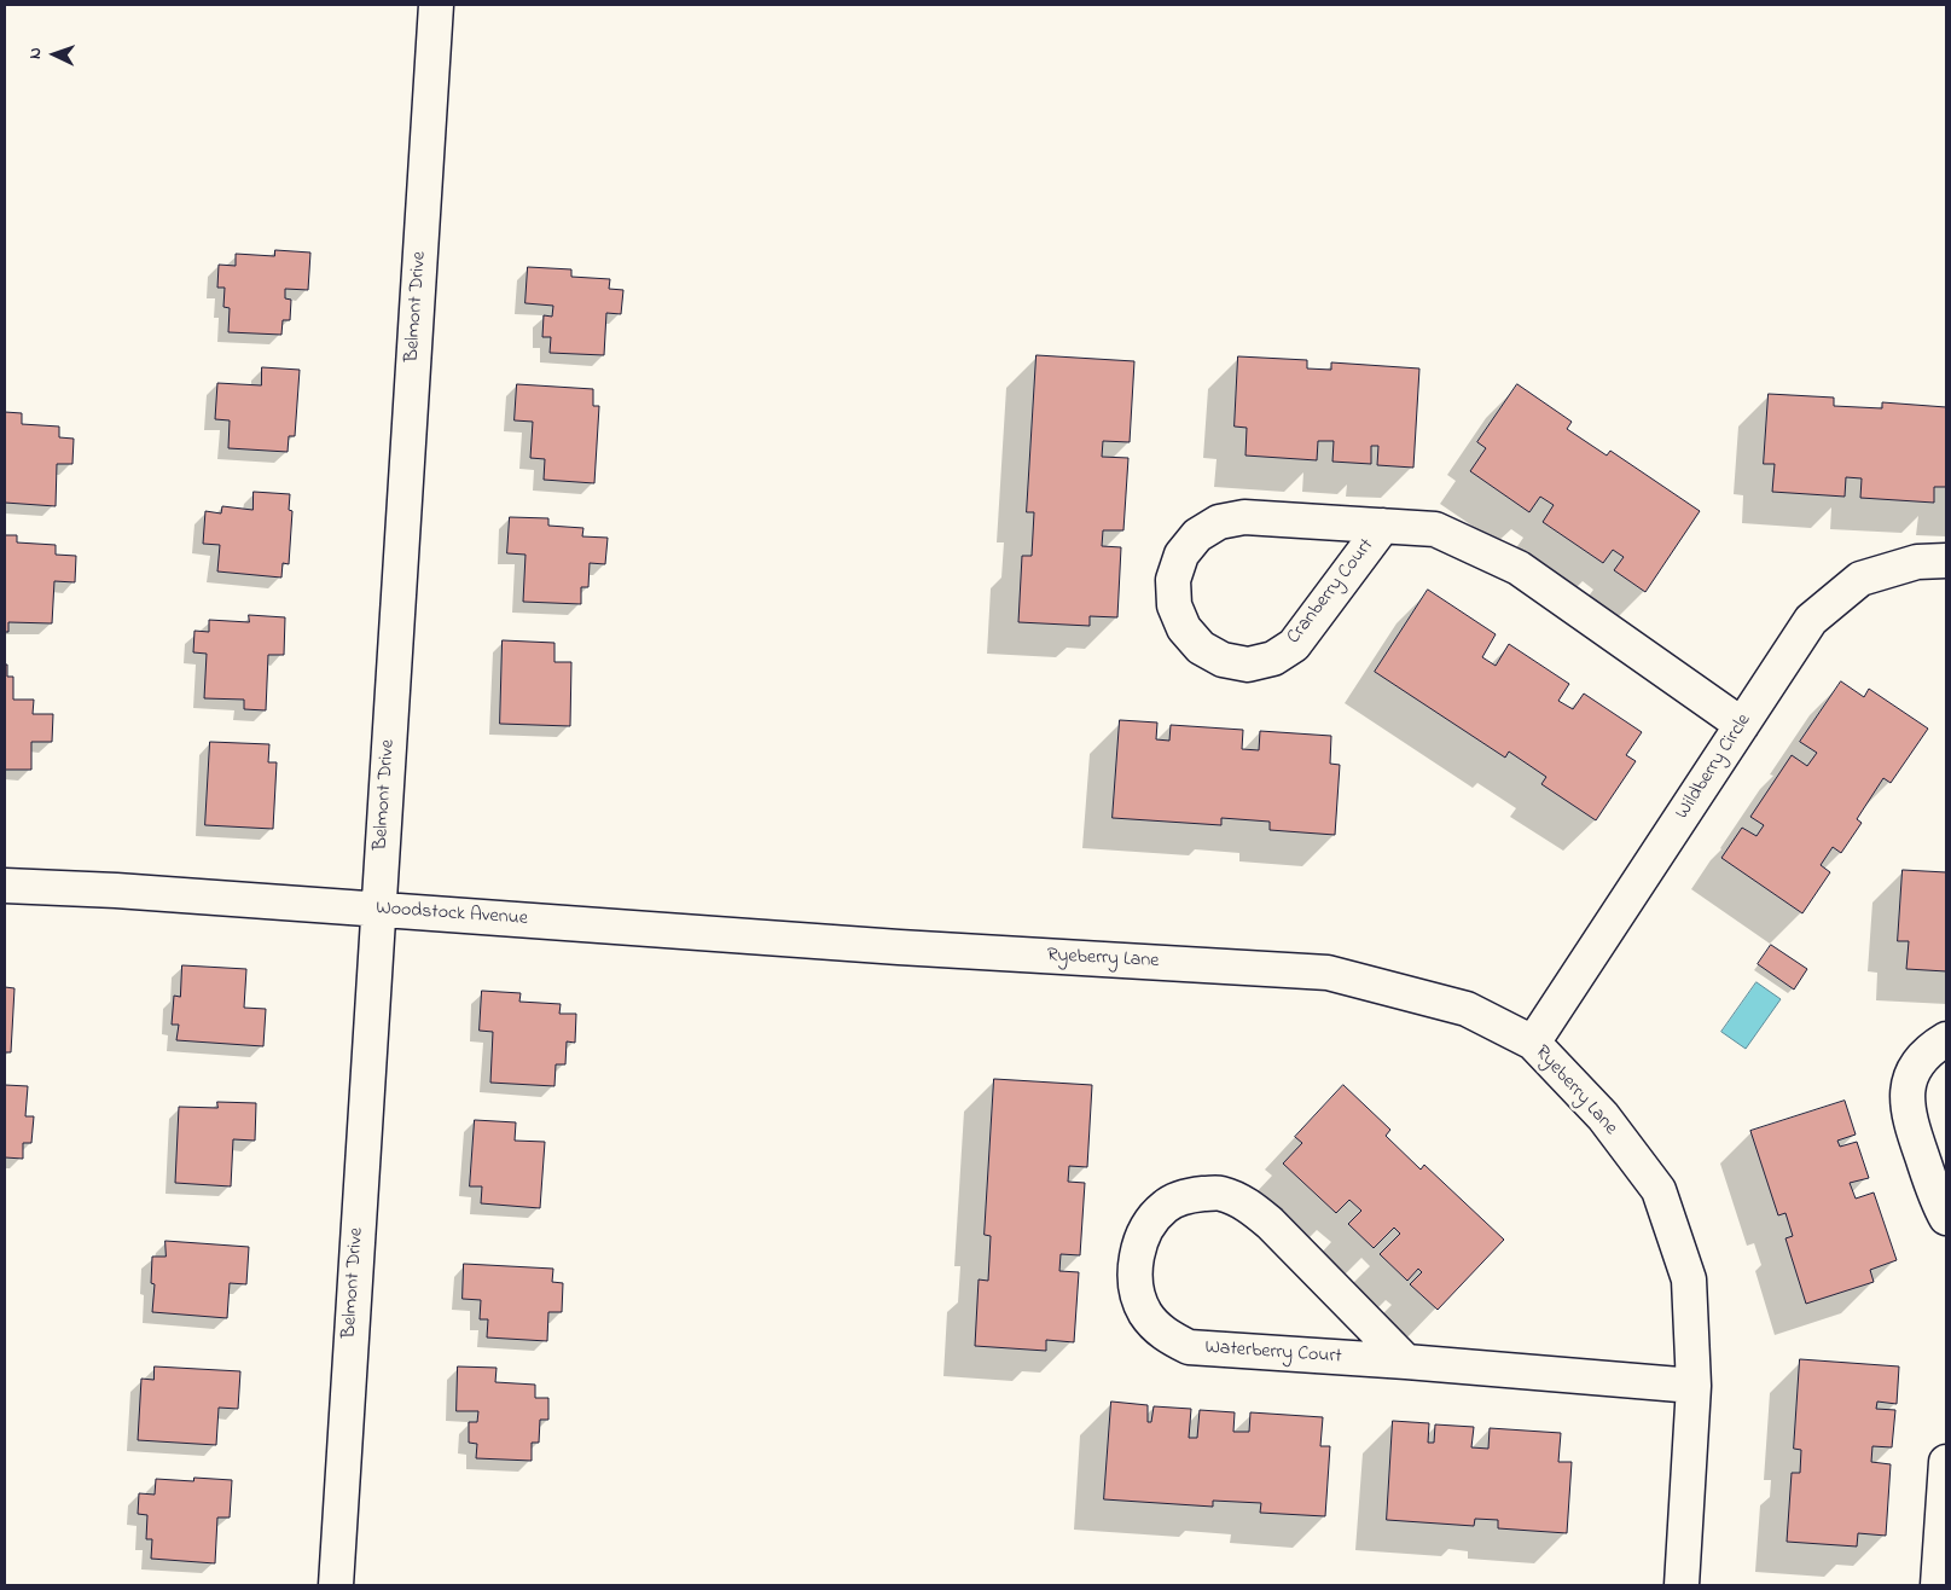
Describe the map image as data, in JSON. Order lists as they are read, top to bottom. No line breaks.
{"streets":{"street":["Belmont Drive","Cranberry Court","Wildberry Circle","Woodstock Avenue","Ryeberry Lane","Waterberry Court"]},"crossings":[["Belmont Drive","Woodstock Avenue"],["Cranberry Court","Wildberry Circle"],["Wildberry Circle","Ryeberry Lane"],["Woodstock Avenue","Ryeberry Lane"],["Ryeberry Lane","Waterberry Court"]],"north":"left"}
